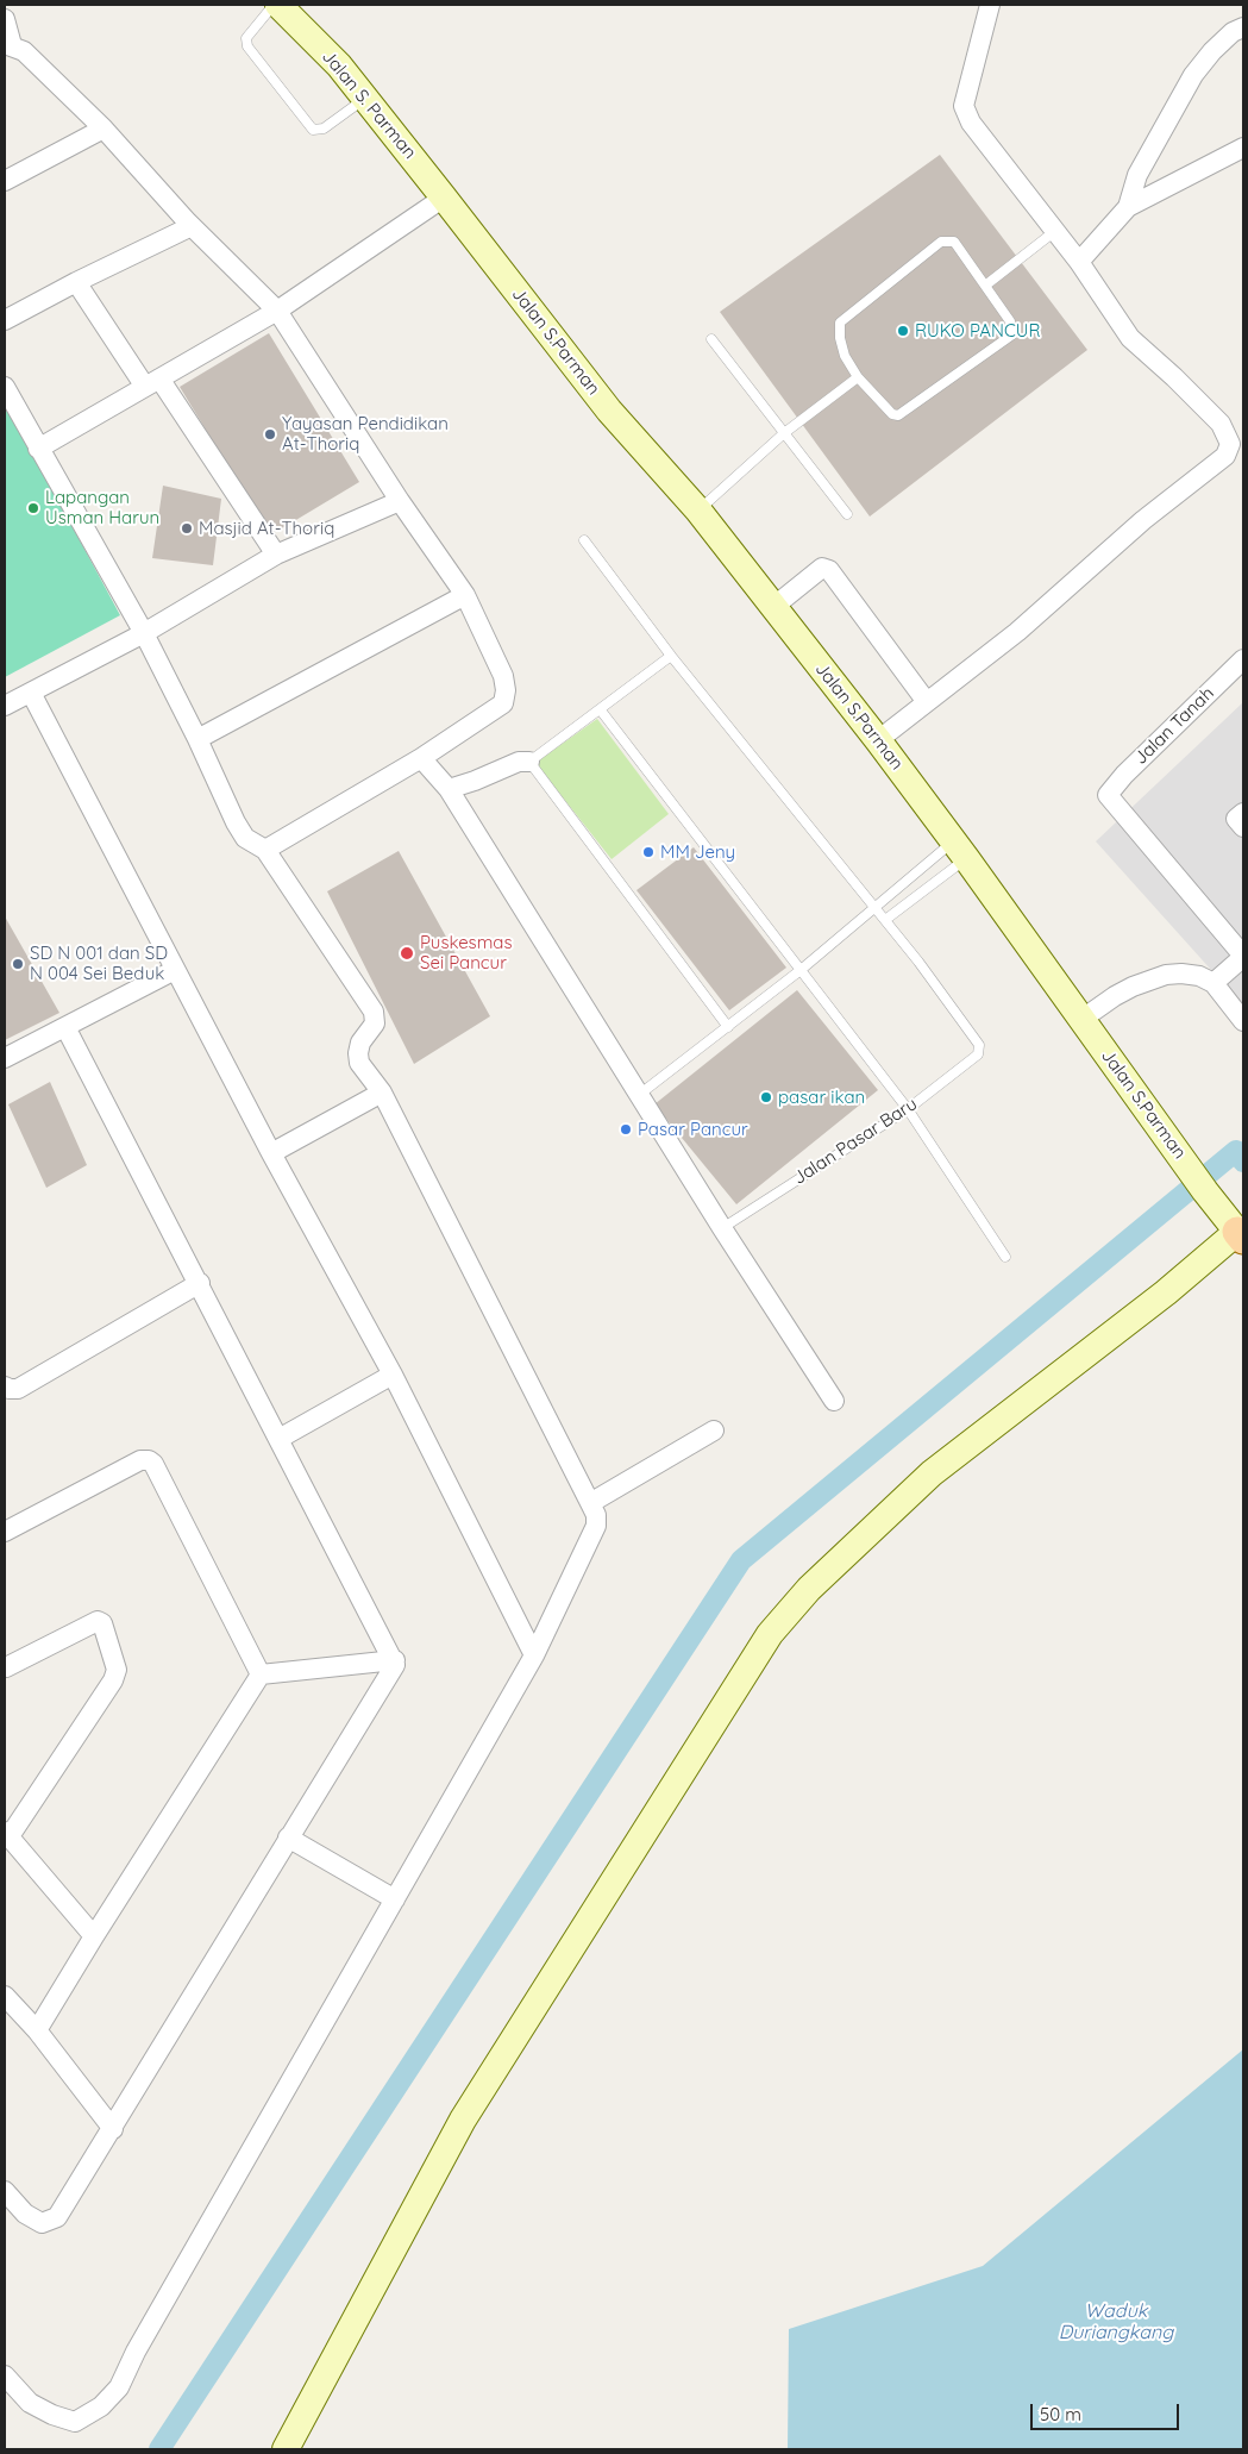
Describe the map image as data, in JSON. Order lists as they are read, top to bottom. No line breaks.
{"streets":{"street":["Jalan S. Parman","Jalan S.Parman","Jalan Tanah"],"lane":["Jalan Pasar Baru"]},"crossings":[["Jalan S. Parman","Jalan S.Parman"]],"water":["Waduk Duriangkang"],"places":["RUKO PANCUR","Yayasan Pendidikan At-Thoriq","Lapangan Usman Harun","Masjid At-Thoriq","MM Jeny","Puskesmas Sei Pancur","SD N 001 dan SD N 004 Sei Beduk","pasar ikan","Pasar Pancur"],"scale_bar":"50 m"}
